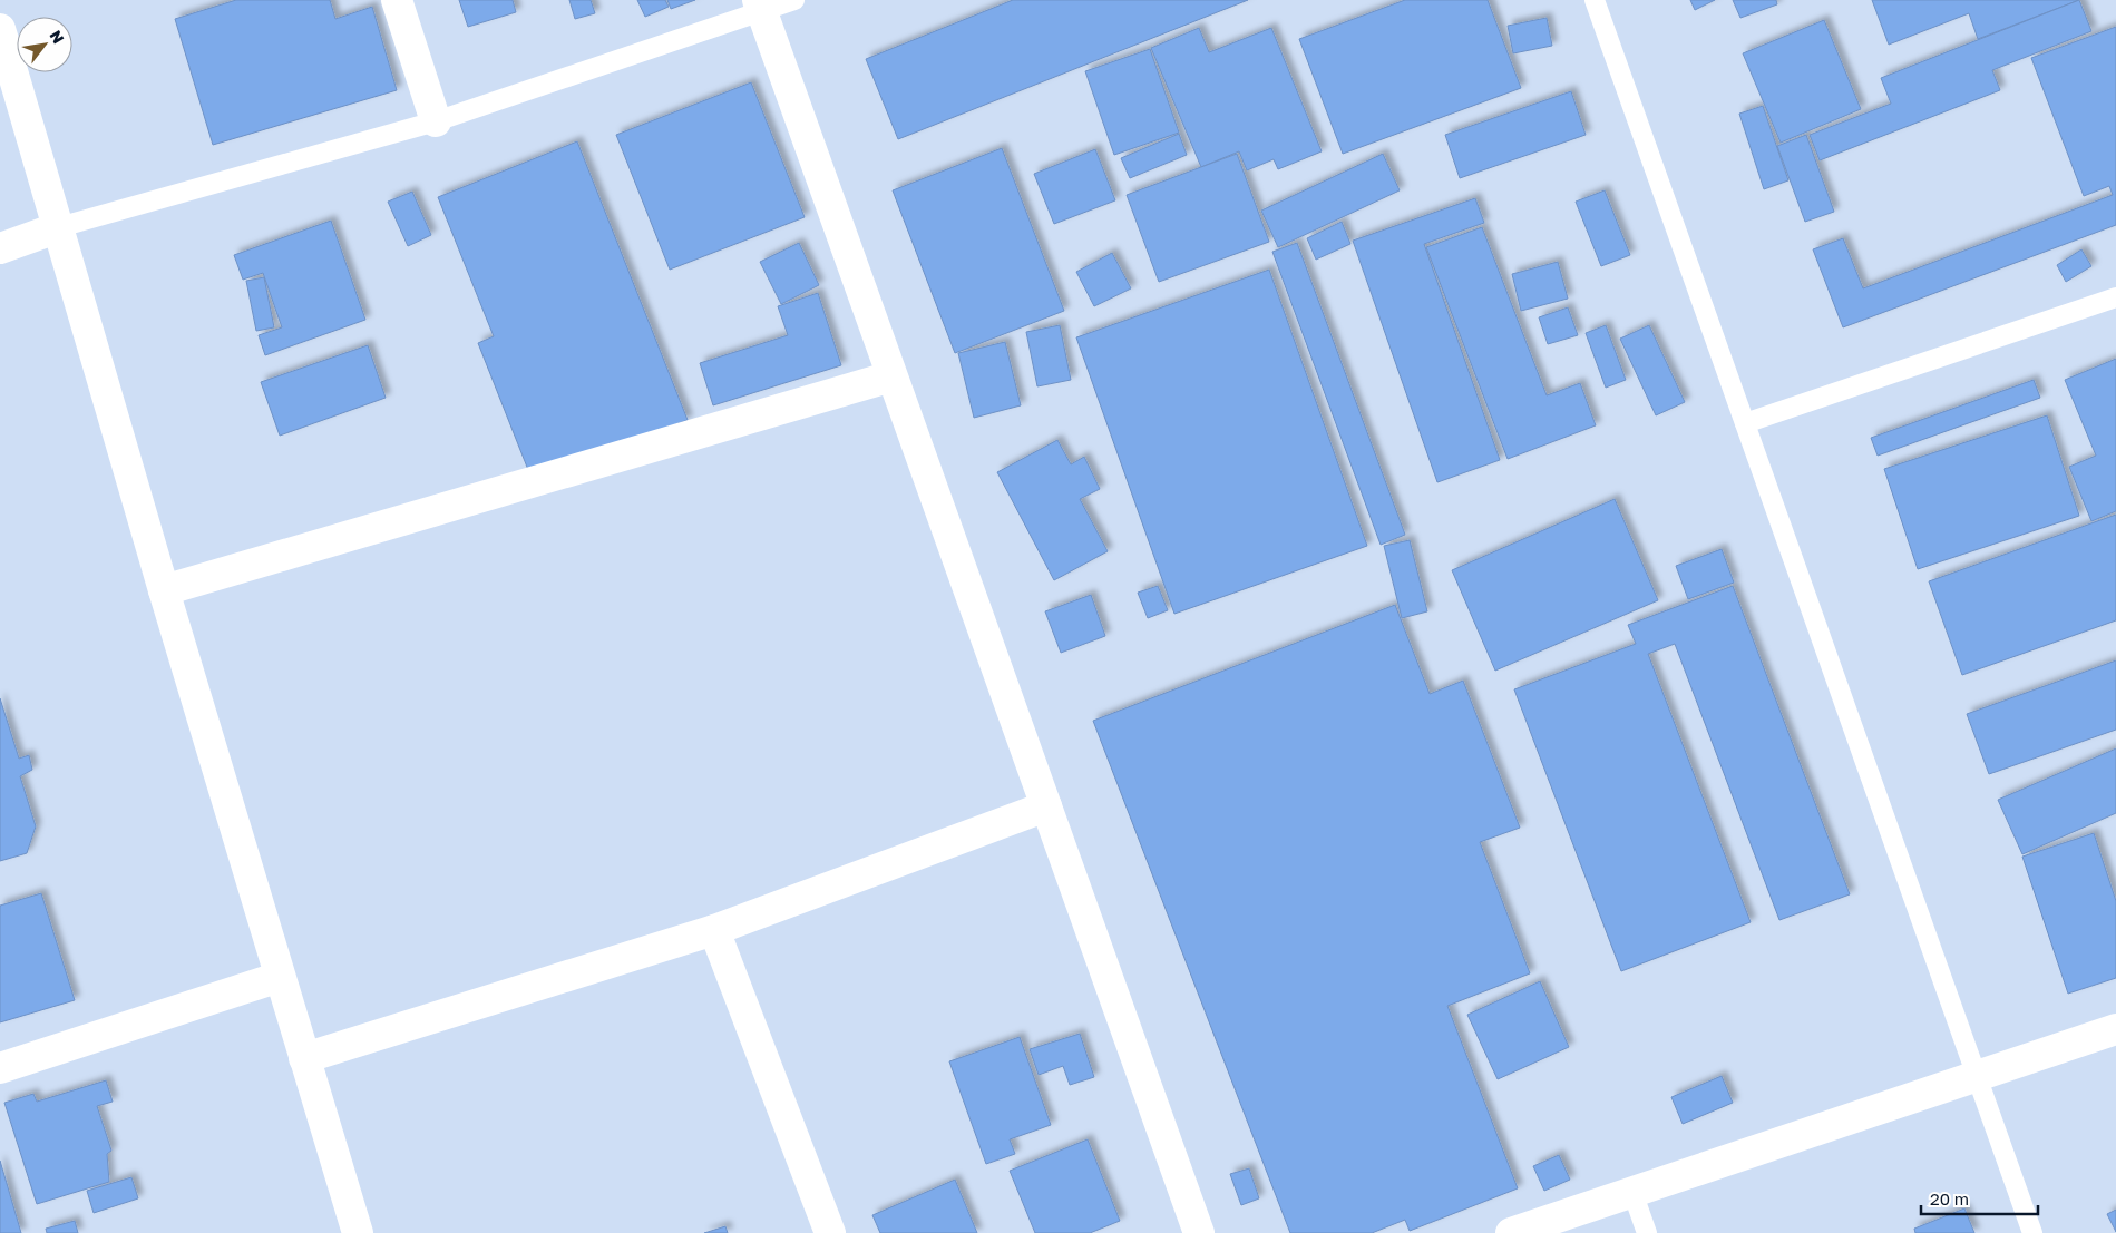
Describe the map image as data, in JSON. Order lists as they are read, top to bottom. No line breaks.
{"scale_bar":"20 m","north":"top right"}
